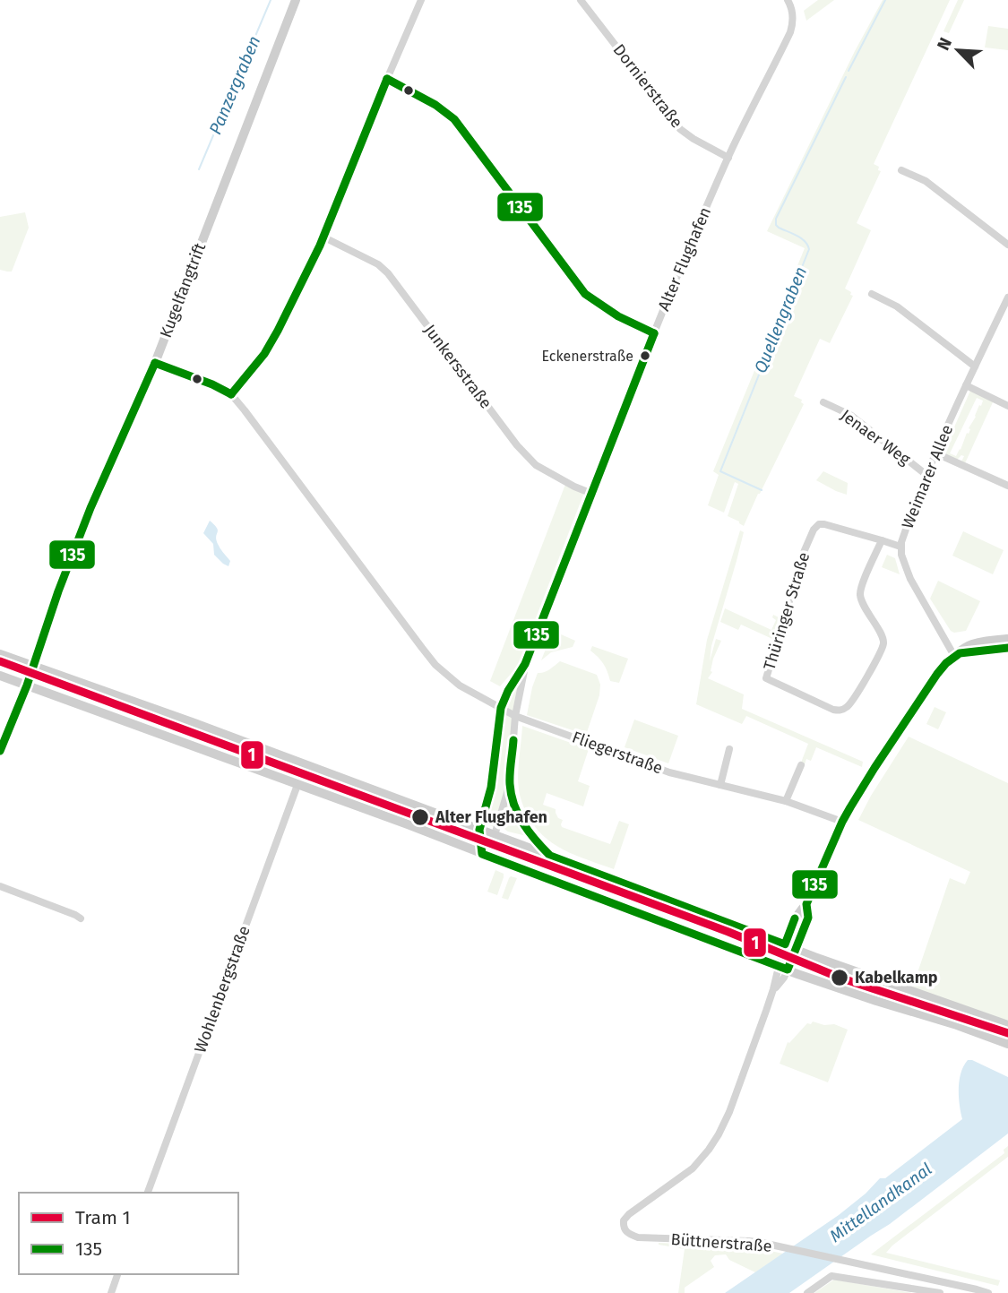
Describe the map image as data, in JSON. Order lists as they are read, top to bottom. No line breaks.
{"streets":{"main road":["Kugelfangtrift"],"street":["Dornierstraße","Alter Flughafen","Junkersstraße","Jenaer Weg","Weimarer Allee","Thüringer Straße","Fliegerstraße","Wohlenbergstraße","Büttnerstraße"]},"crossings":[["Dornierstraße","Alter Flughafen"],["Alter Flughafen","Junkersstraße"],["Alter Flughafen","Fliegerstraße"],["Jenaer Weg","Weimarer Allee"],["Weimarer Allee","Thüringer Straße"]],"water":["Panzergraben","Quellengraben","Mittellandkanal"],"places":["Eckenerstraße","Alter Flughafen","Kabelkamp"],"lines":["transit line 135","tram line 1"],"legend":["Tram 1","135"],"north":"top left"}
